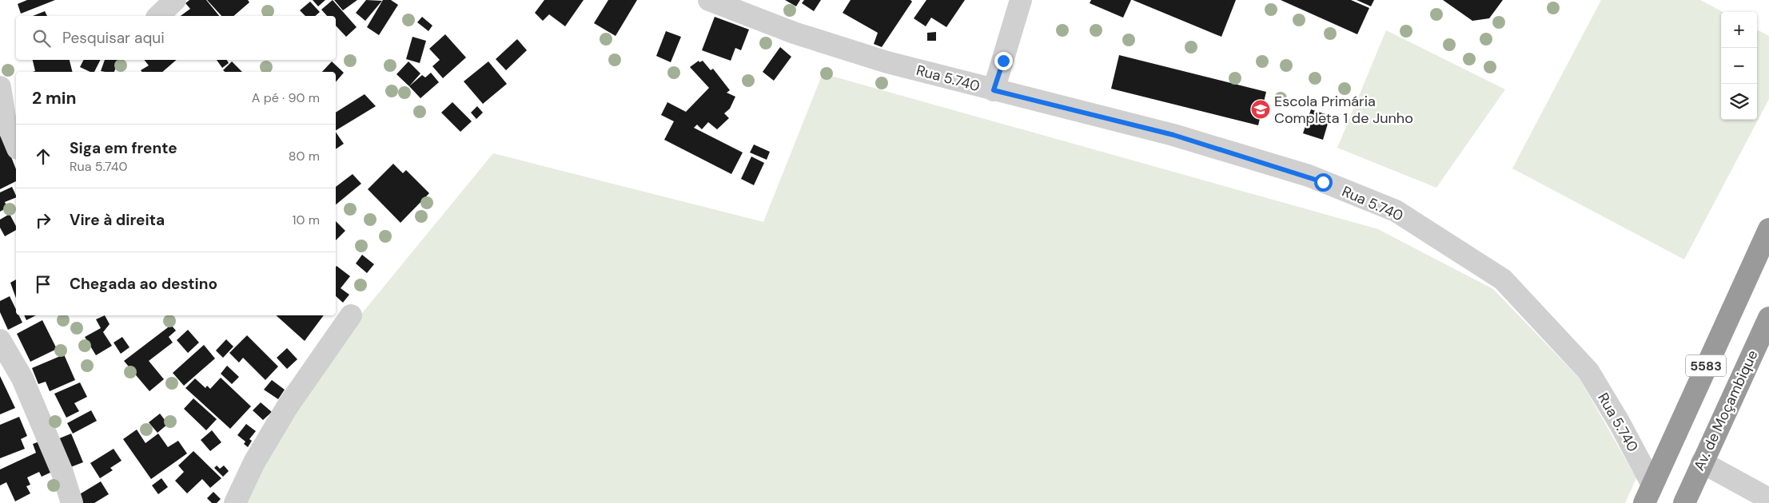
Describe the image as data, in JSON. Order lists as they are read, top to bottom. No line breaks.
{"streets":{"highway":["5583","Av. de Moçambique"],"street":["Rua 5.740"]},"crossings":[["Rua 5.740","5583"]],"places":{"school or university":["Escola Primária Completa 1 de Junho"]},"page":{"map_buttons":["+","−"],"search":"Pesquisar aqui","heading":["2 min","A pé · 90 m"],"list":[["Siga em frente","Rua 5.740","80 m"],["Vire à direita","10 m"],"Chegada ao destino"]}}
